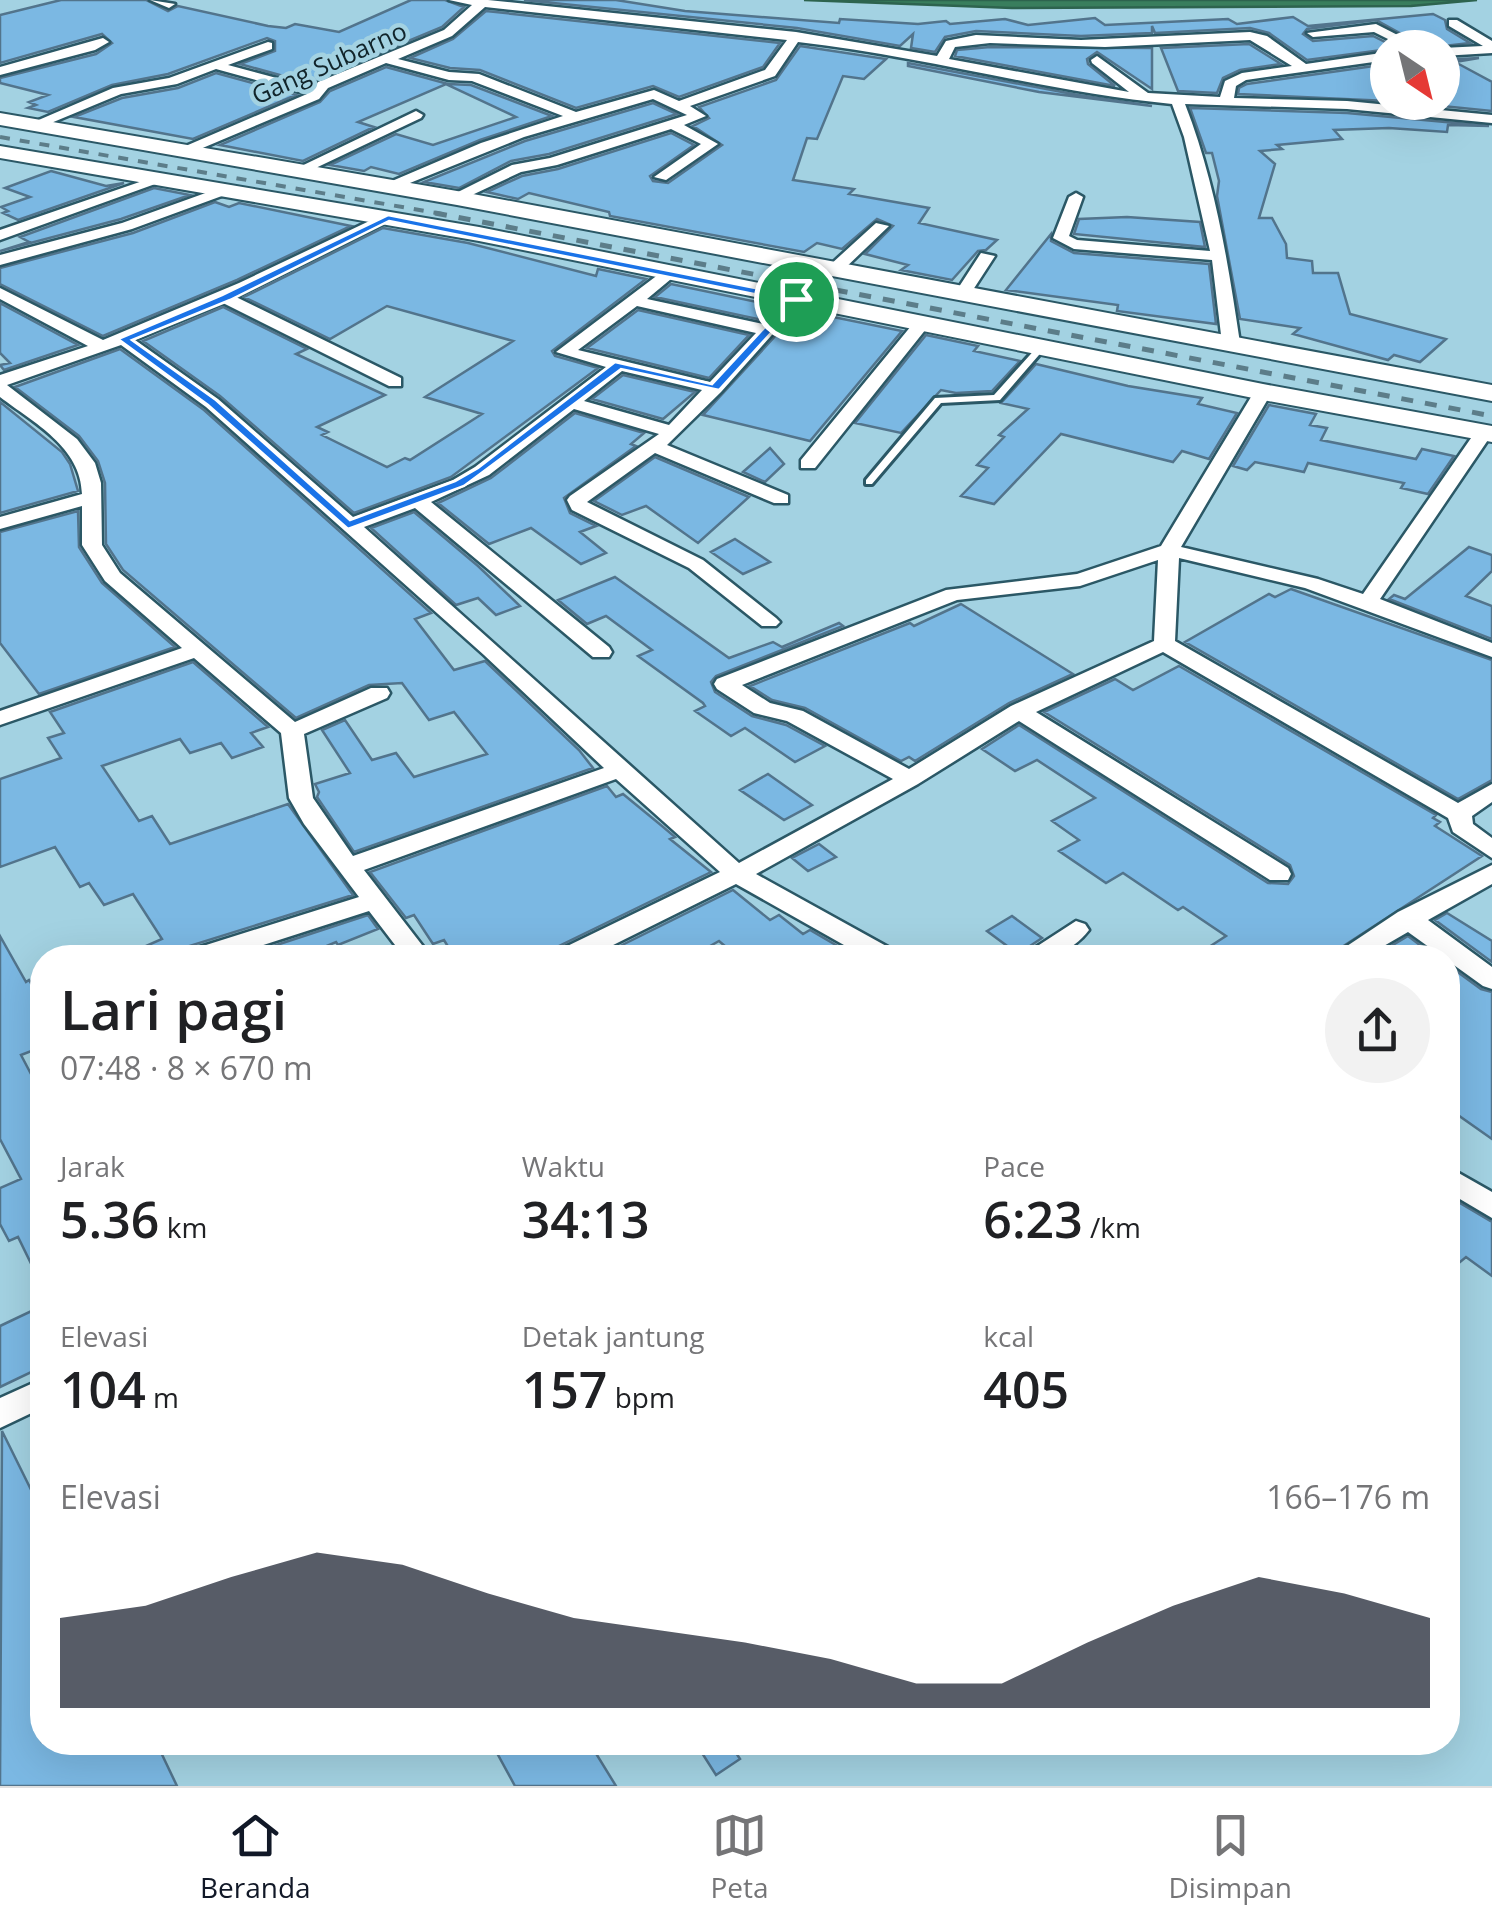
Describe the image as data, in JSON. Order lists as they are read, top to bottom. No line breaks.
{"streets":{"street":["Gang Subarno"]},"north":"bottom right","page":{"heading":["Lari pagi","07:48 · 8 × 670 m"],"stats":[["Jarak","5.36 km"],["Waktu","34:13"],["Pace","6:23 /km"],["Elevasi","104 m"],["Detak jantung","157 bpm"],["kcal","405"]],"chart":["Elevasi","166–176 m"],"tabs":["Beranda","Peta","Disimpan"]}}
